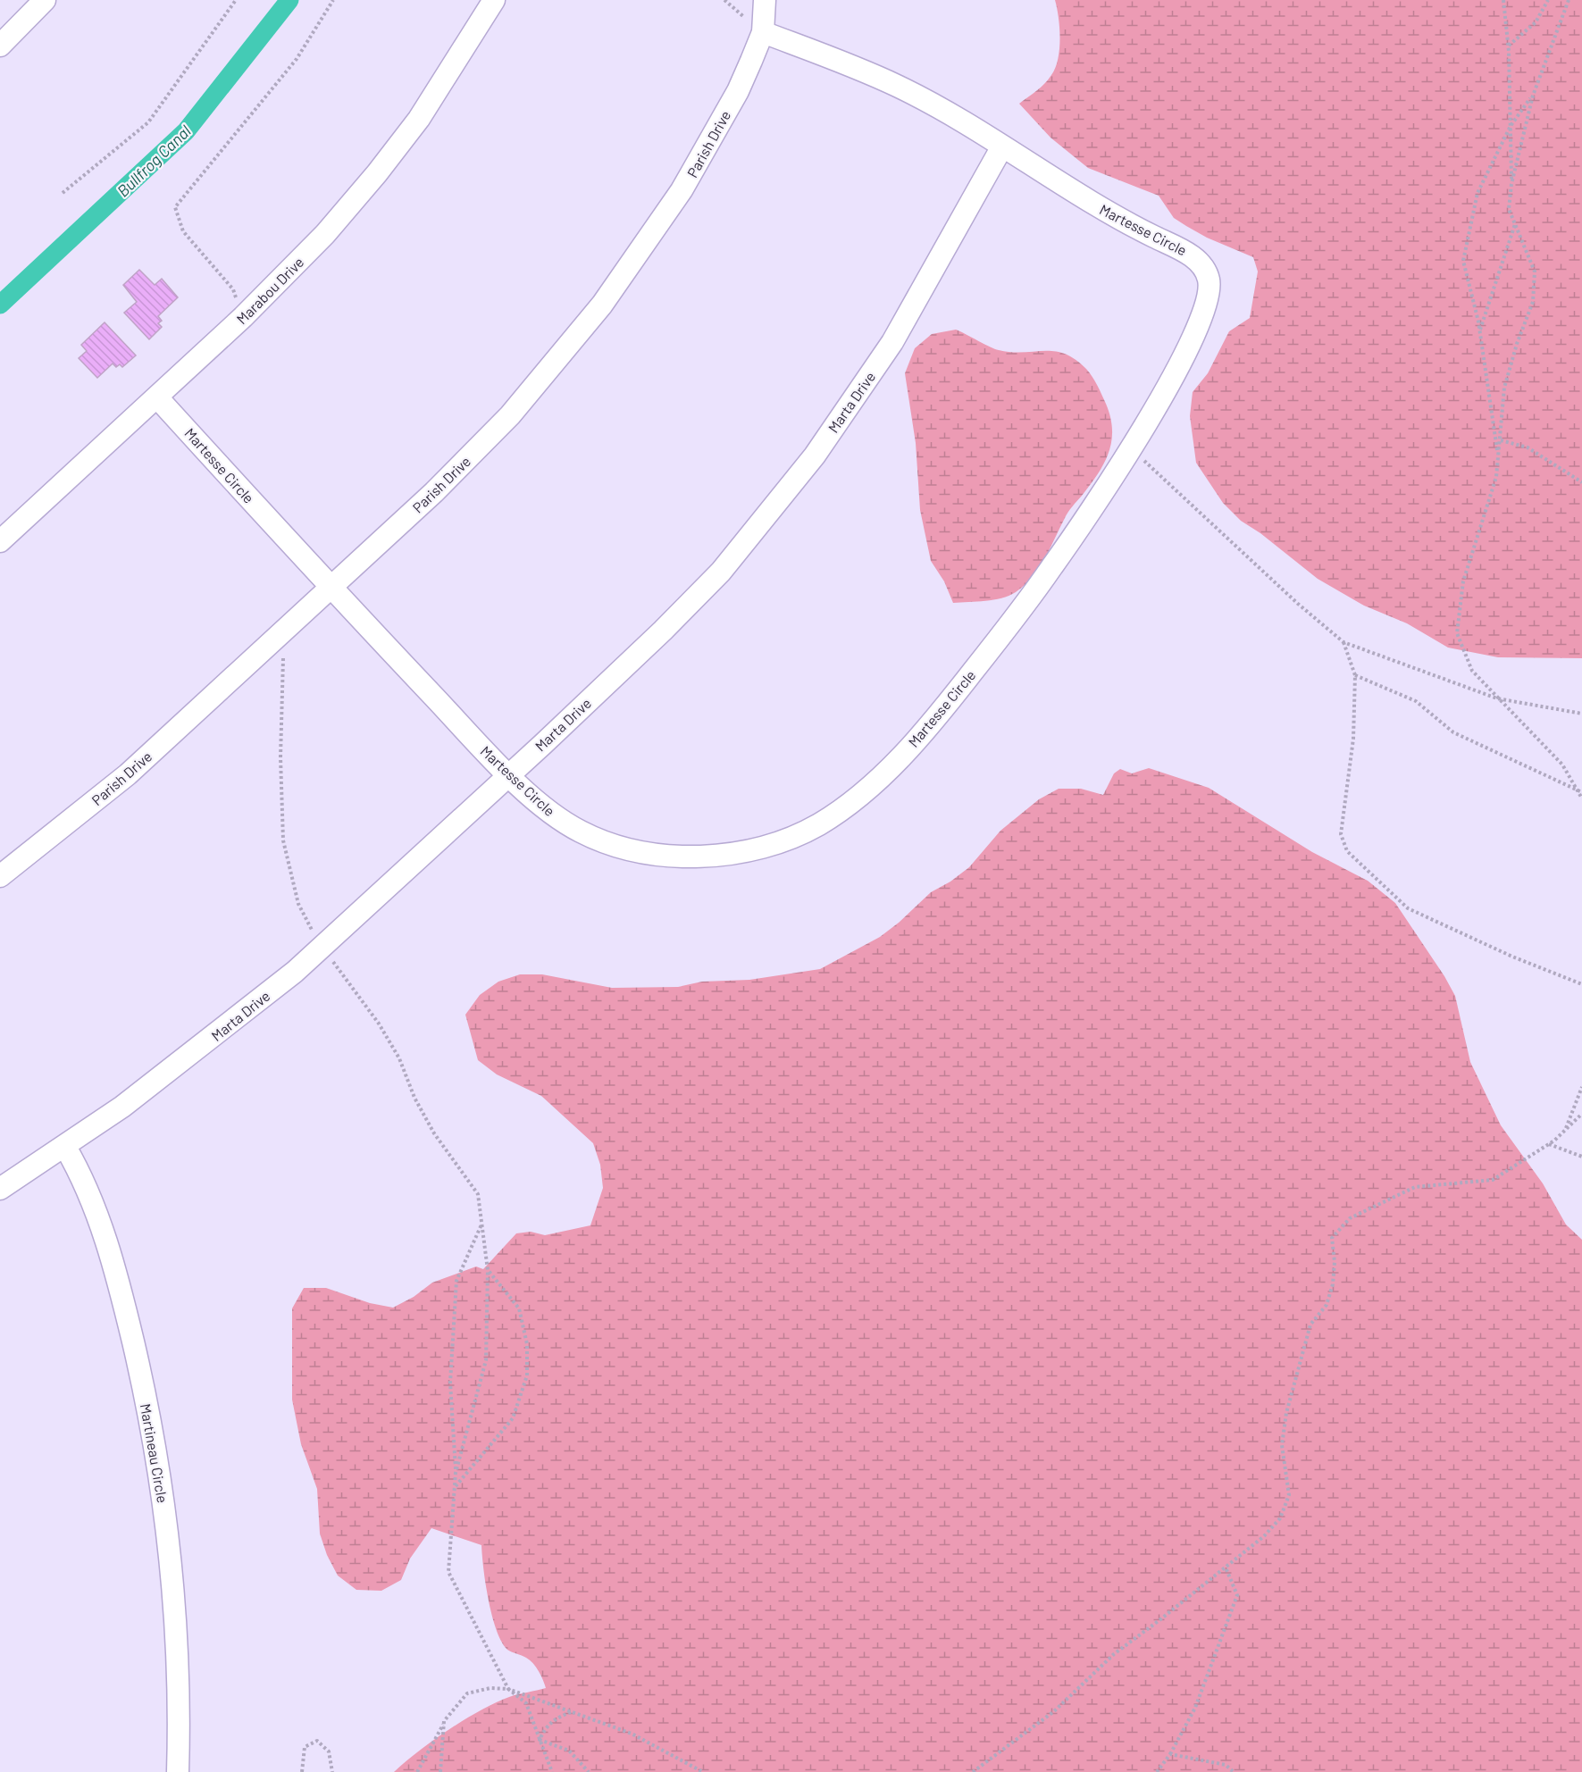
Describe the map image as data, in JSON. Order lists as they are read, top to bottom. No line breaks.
{"streets":{"street":["Parish Drive","Martesse Circle","Marabou Drive","Marta Drive","Martineau Circle"]},"crossings":[["Parish Drive","Martesse Circle"],["Martesse Circle","Marabou Drive"],["Martesse Circle","Marta Drive"],["Marta Drive","Martineau Circle"]],"water":["Bullfrog Canal"]}
